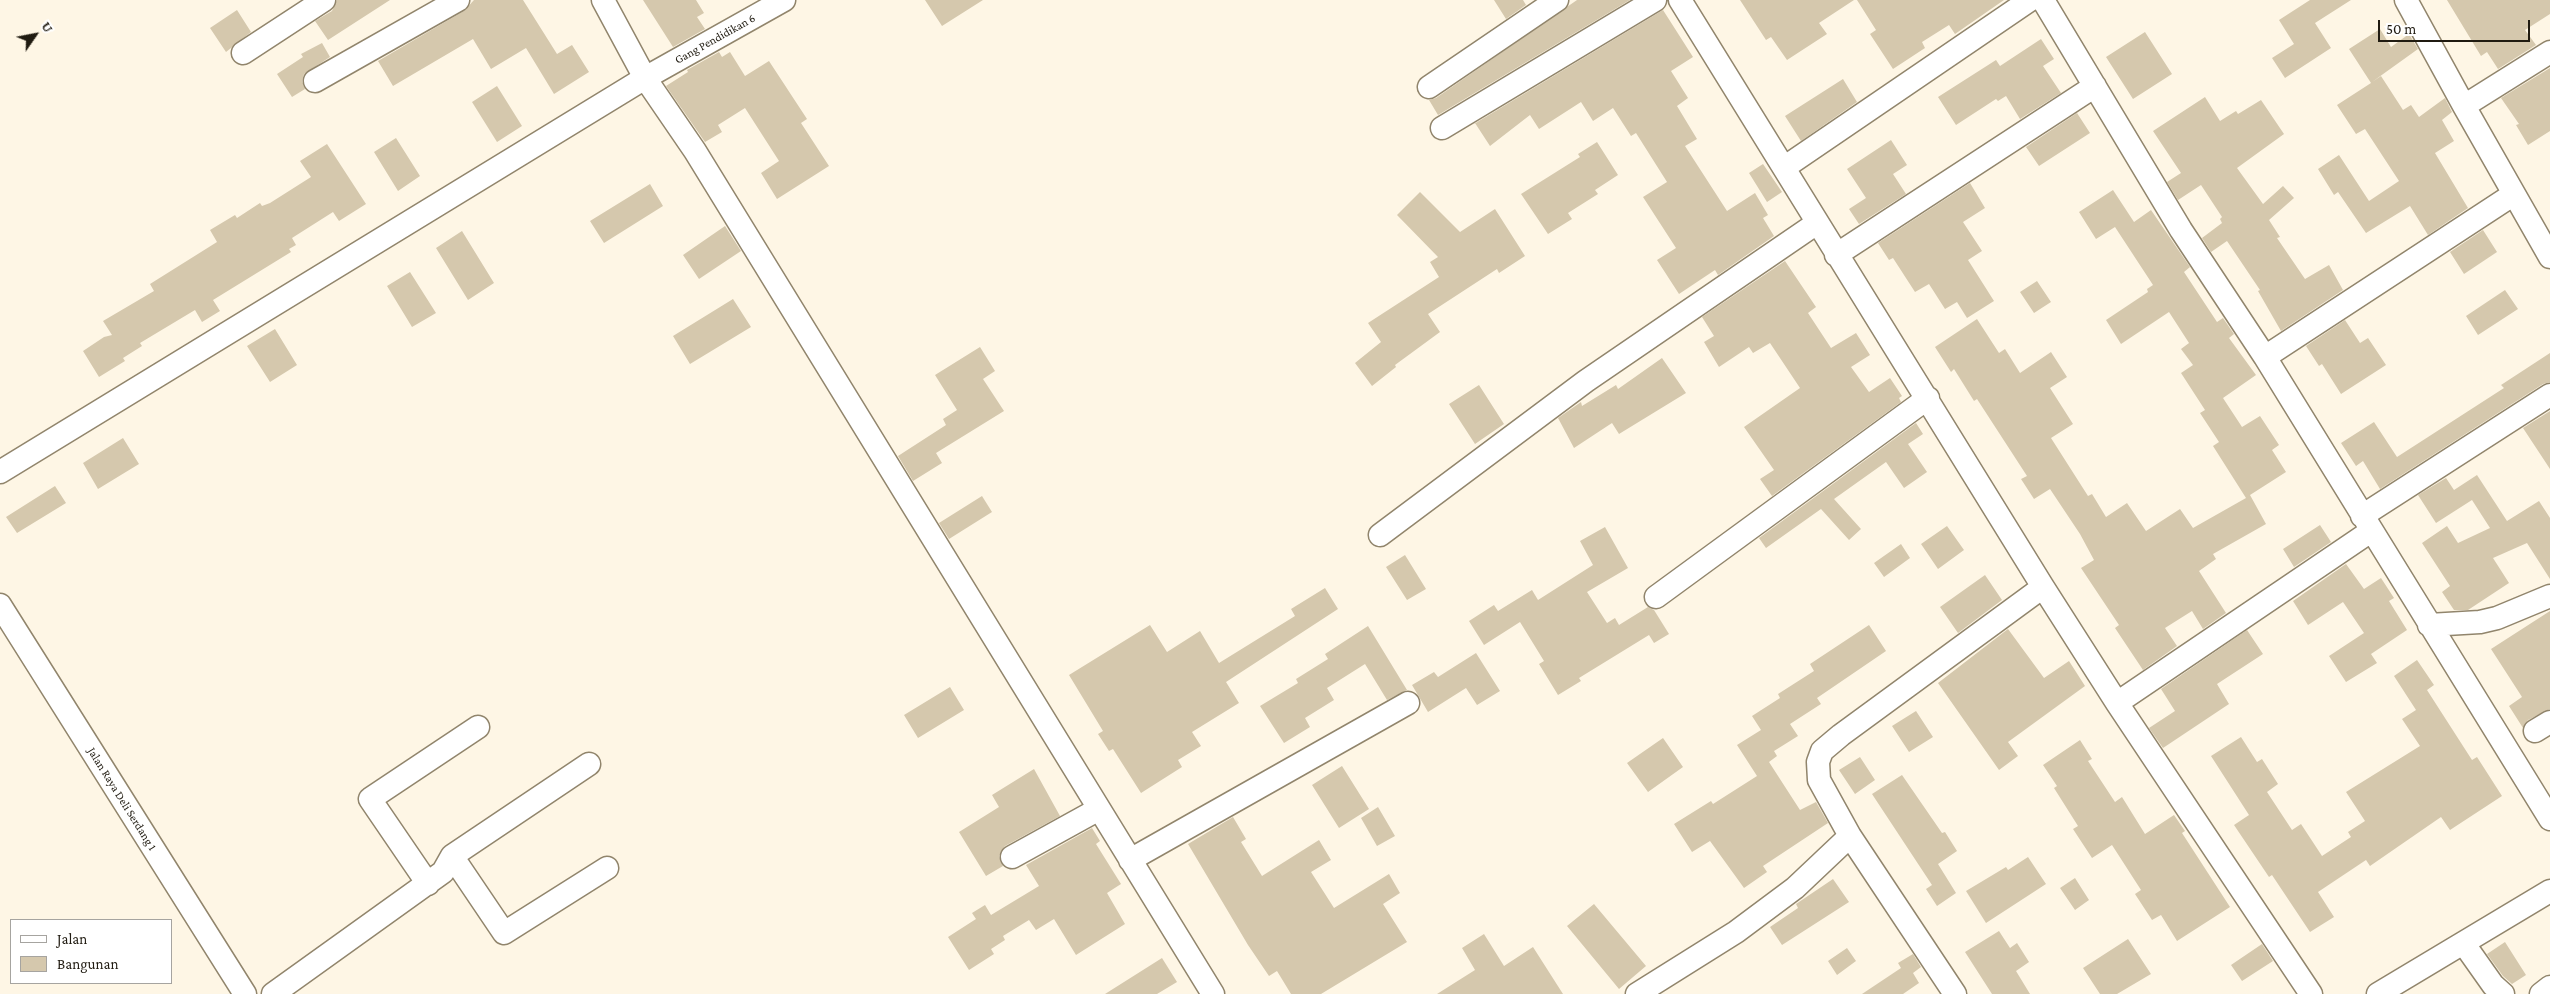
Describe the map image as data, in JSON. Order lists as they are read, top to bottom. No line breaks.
{"streets":{"street":["Gang Pendidikan 6","Jalan Raya Deli Serdang 1"]},"legend":["Jalan","Bangunan"],"scale_bar":"50 m","north":"top right"}
